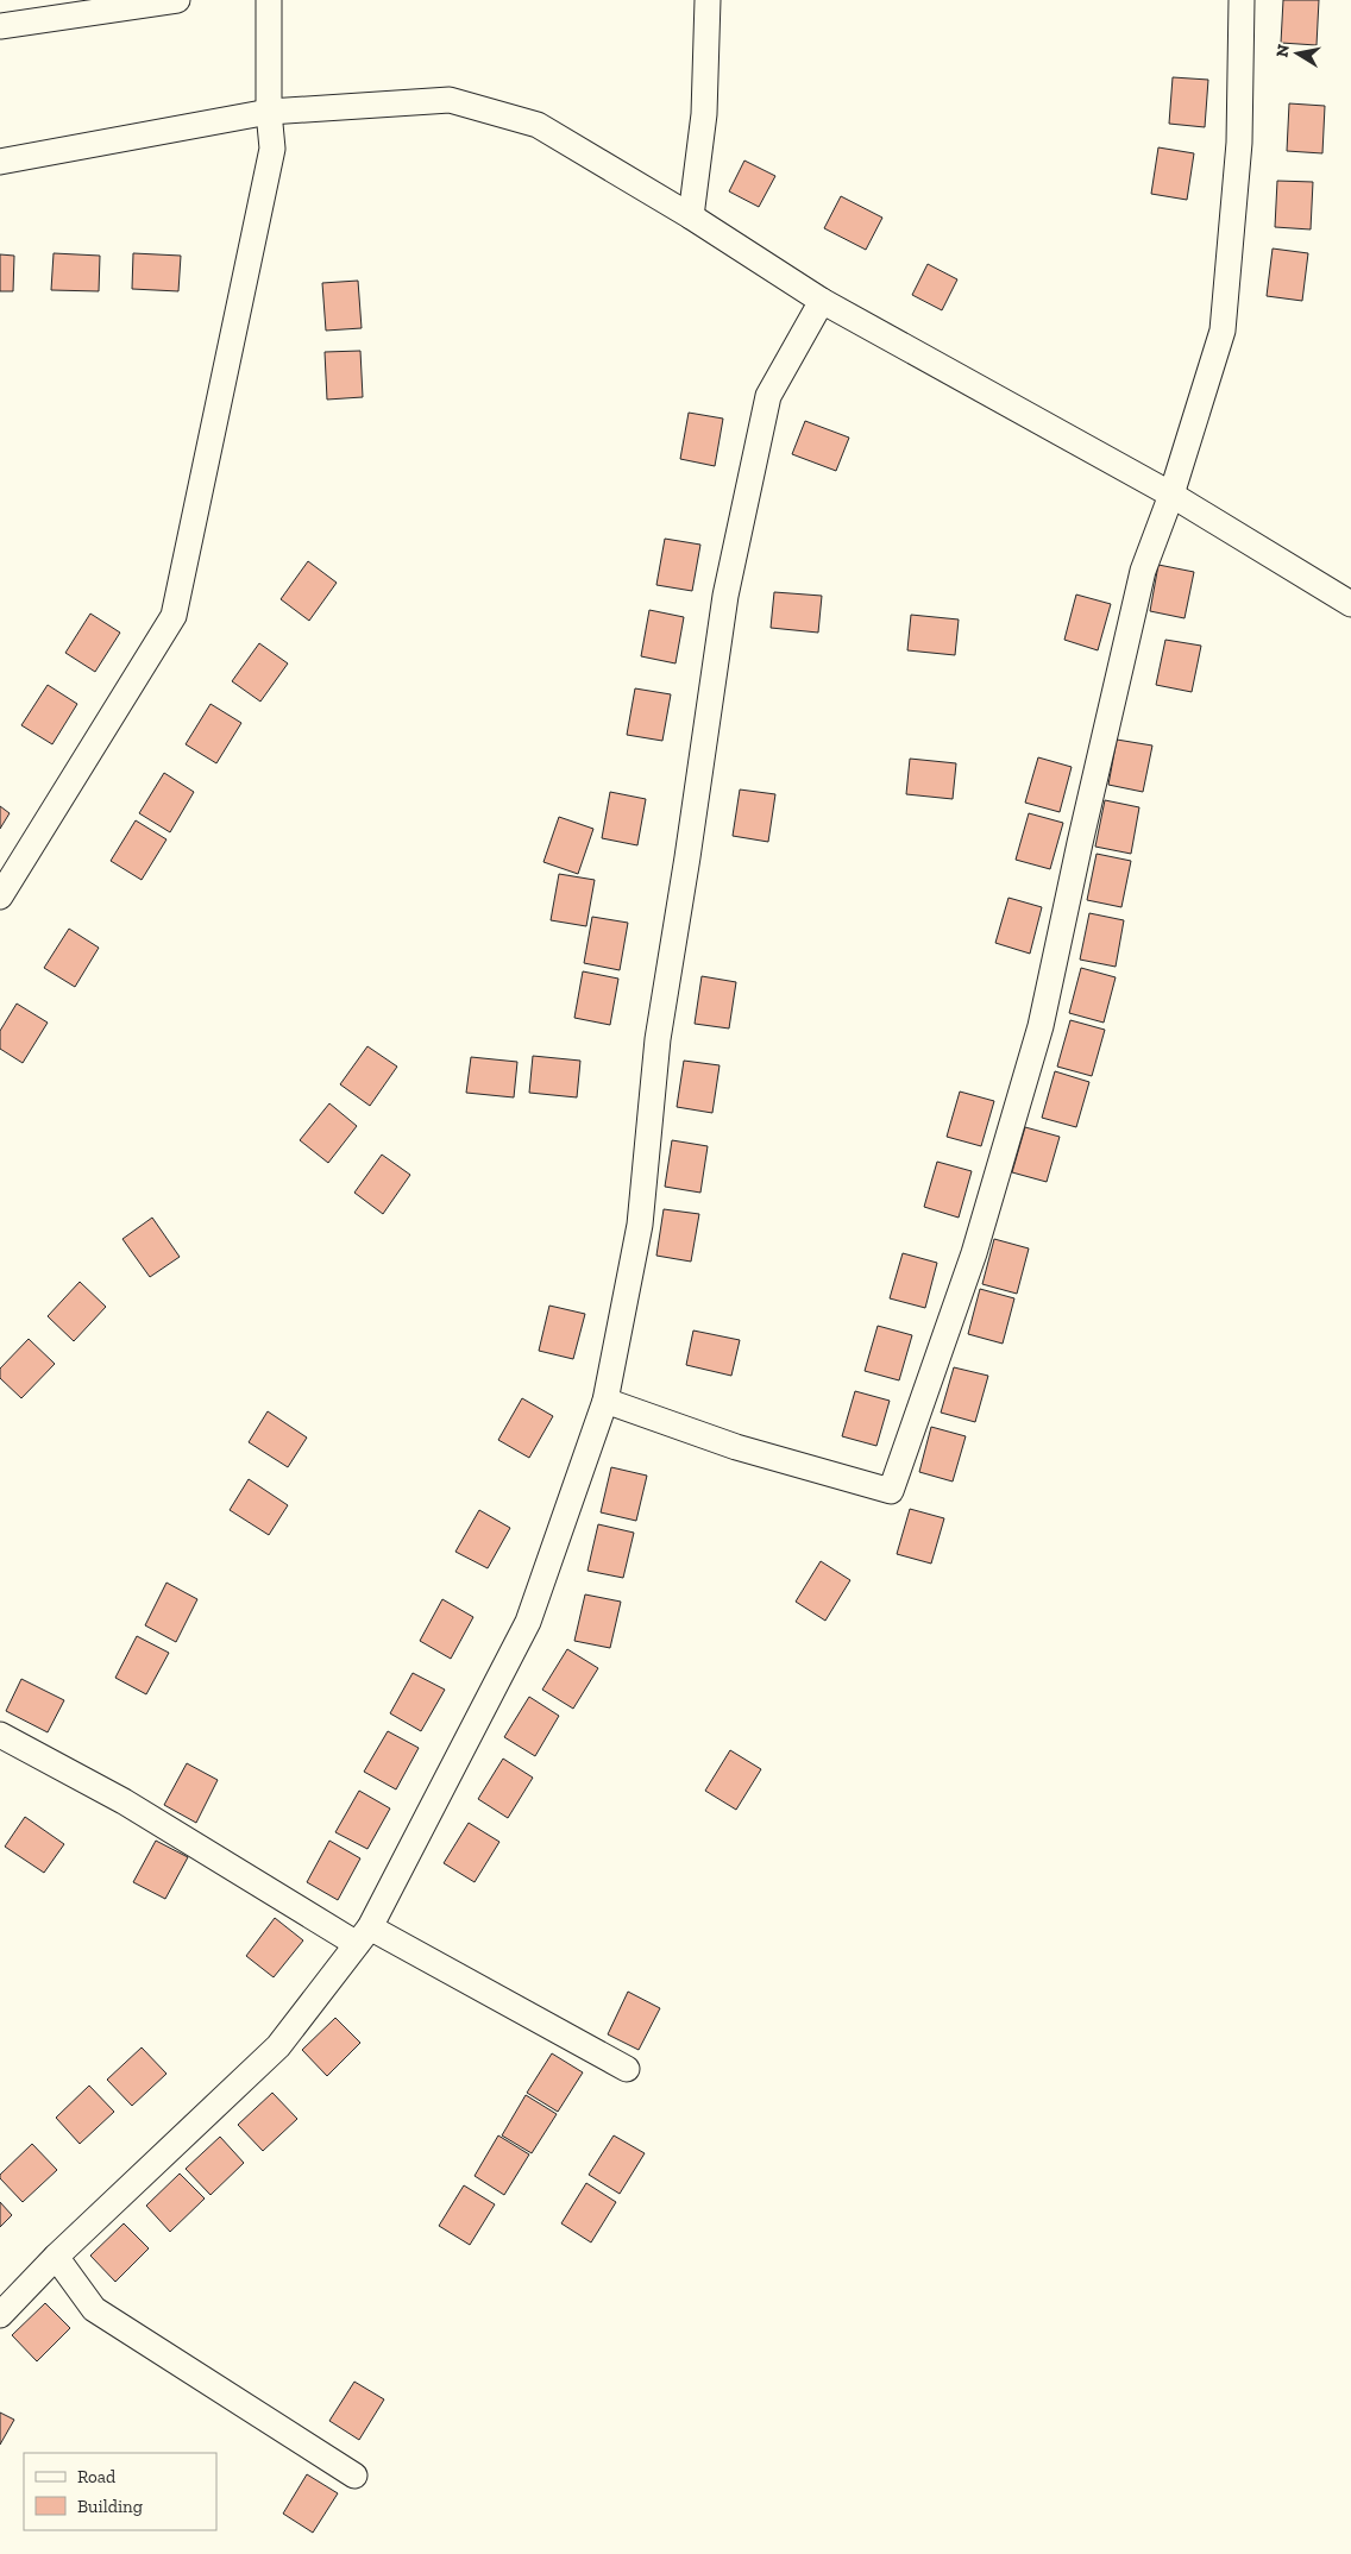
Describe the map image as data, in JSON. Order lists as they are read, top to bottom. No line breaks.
{"legend":["Road","Building"],"north":"left"}
